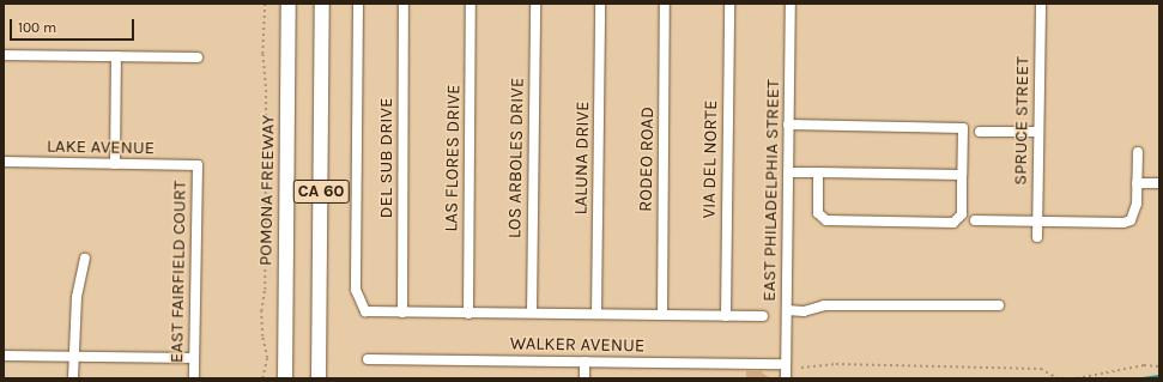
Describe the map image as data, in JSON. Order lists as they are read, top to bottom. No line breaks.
{"streets":{"highway":["POMONA FREEWAY","CA 60"],"street":["SPRUCE STREET","LAKE AVENUE","DEL SUB DRIVE","LAS FLORES DRIVE","LOS ARBOLES DRIVE","LALUNA DRIVE","RODEO ROAD","VIA DEL NORTE","EAST PHILADELPHIA STREET","EAST FAIRFIELD COURT","WALKER AVENUE"]},"crossings":[["LAKE AVENUE","EAST FAIRFIELD COURT"],["DEL SUB DRIVE","WALKER AVENUE"],["LAS FLORES DRIVE","WALKER AVENUE"],["LOS ARBOLES DRIVE","WALKER AVENUE"],["LALUNA DRIVE","WALKER AVENUE"],["RODEO ROAD","WALKER AVENUE"],["VIA DEL NORTE","WALKER AVENUE"],["EAST PHILADELPHIA STREET","WALKER AVENUE"]],"scale_bar":"100 m"}
